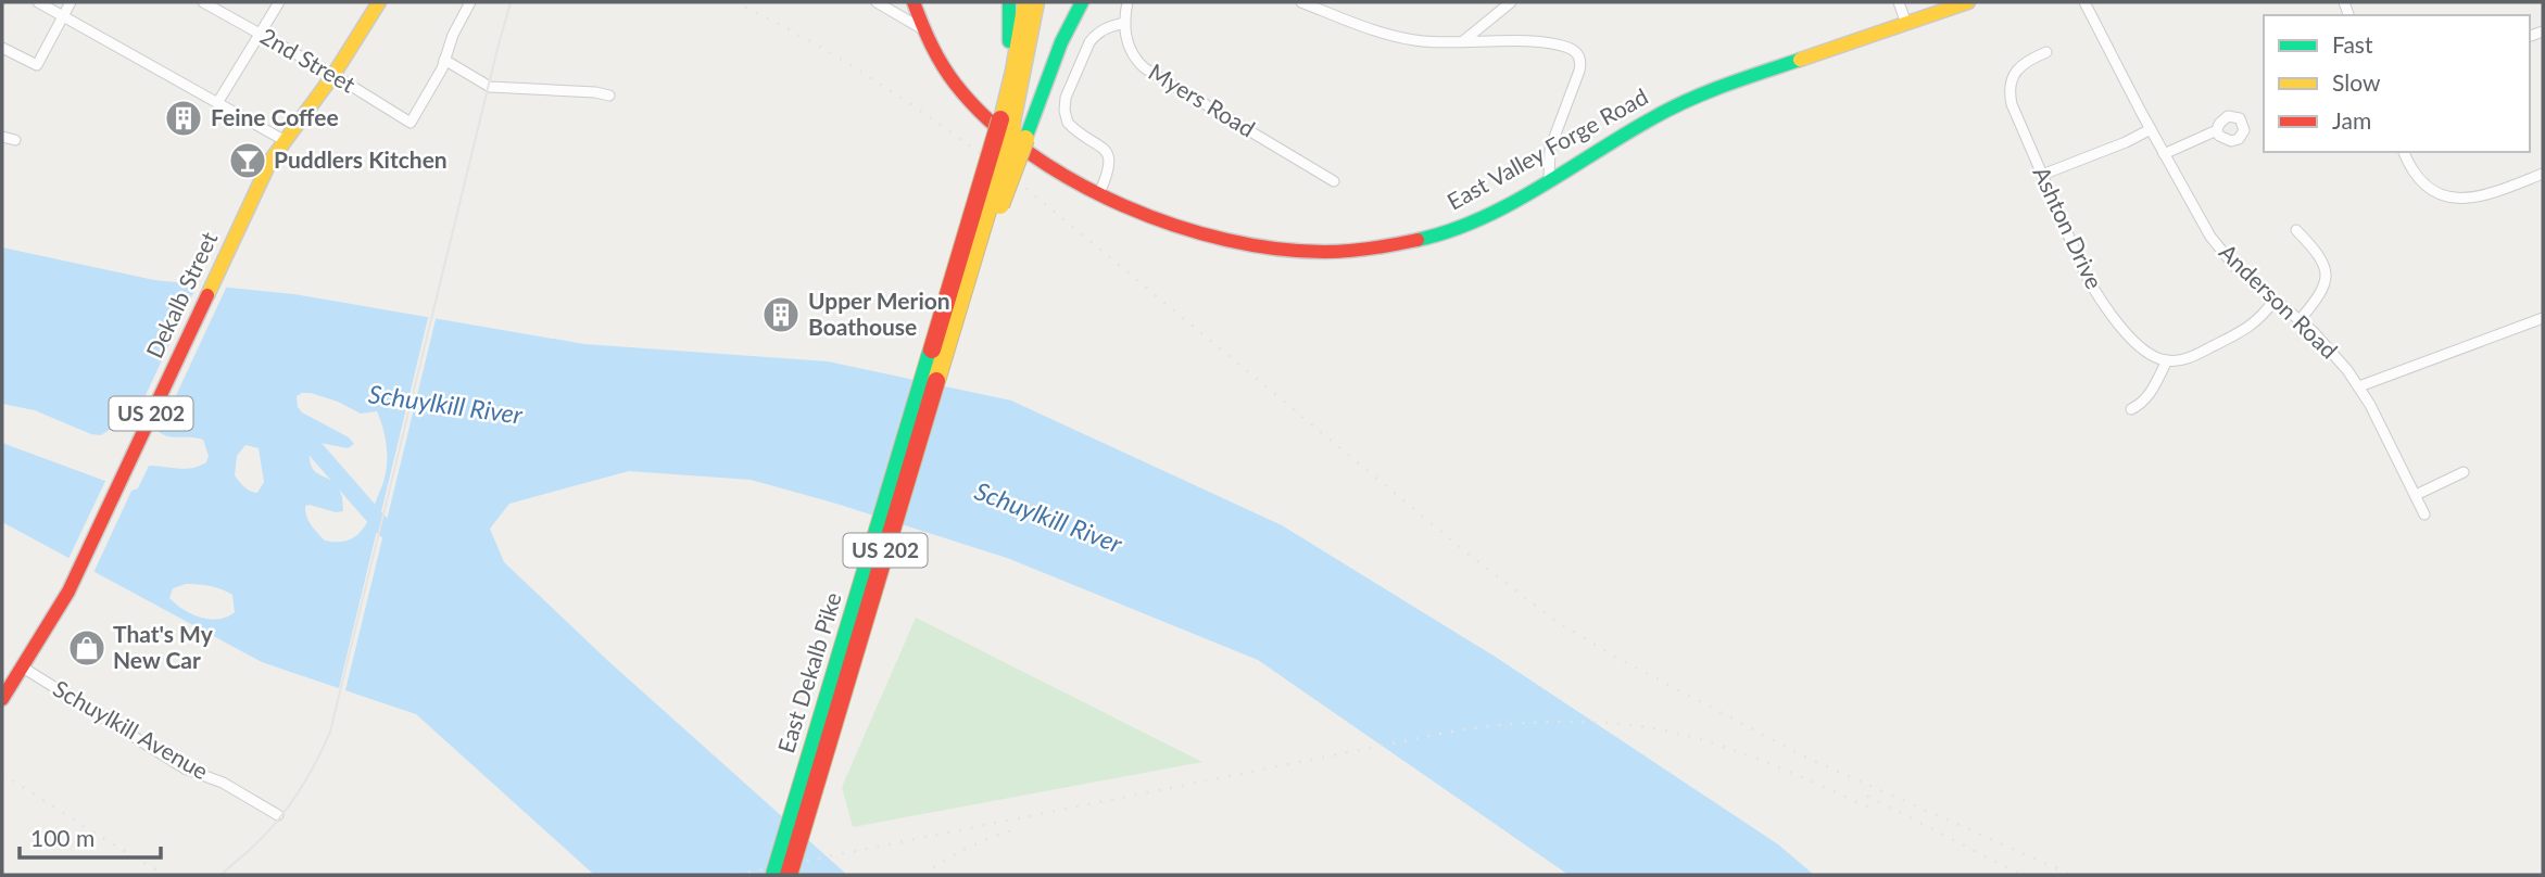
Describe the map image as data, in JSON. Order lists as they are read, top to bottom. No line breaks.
{"streets":{"main road":["East Valley Forge Road","Dekalb Street","US 202","East Dekalb Pike"],"street":["2nd Street","Myers Road","Ashton Drive","Anderson Road","Schuylkill Avenue"]},"crossings":[["2nd Street","Dekalb Street"],["Dekalb Street","Schuylkill Avenue"]],"water":["Schuylkill River"],"places":{"building":["Feine Coffee","Upper Merion Boathouse"],"bar":["Puddlers Kitchen"],"shop":["That's My New Car"]},"legend":["Fast","Slow","Jam"],"scale_bar":"100 m"}
